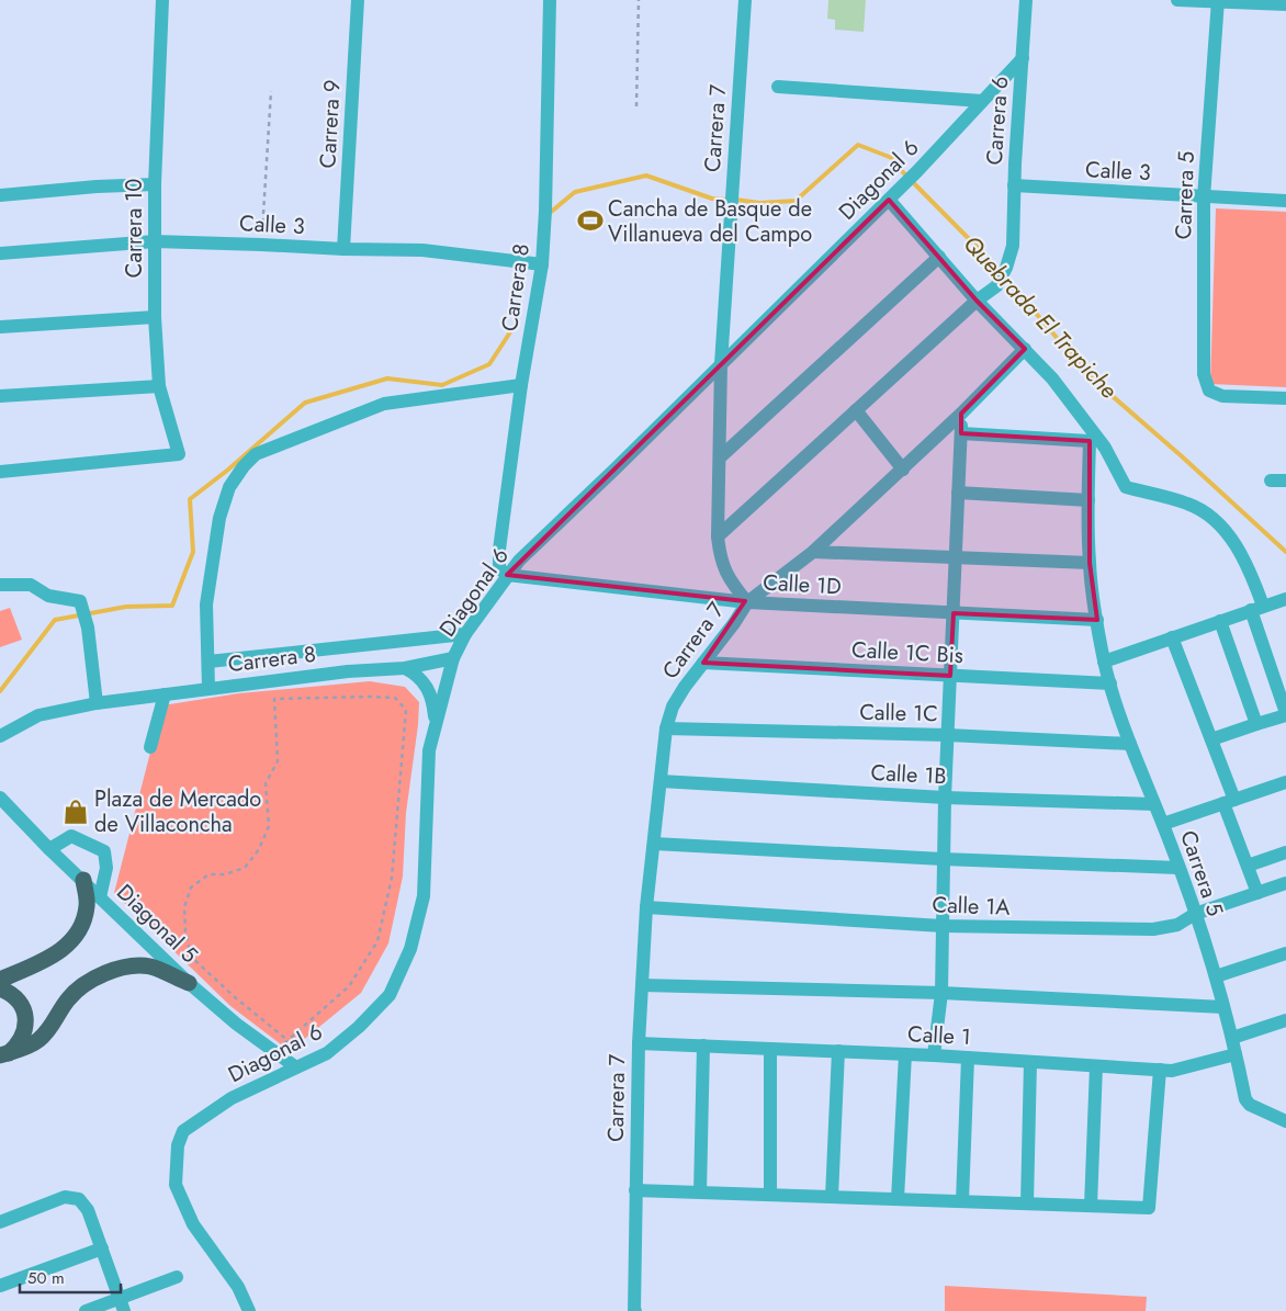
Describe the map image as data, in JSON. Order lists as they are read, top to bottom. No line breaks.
{"streets":{"street":["Carrera 6","Carrera 9","Carrera 7","Calle 3","Diagonal 6","Carrera 5","Carrera 10","Carrera 8","Calle 1D","Calle 1C Bis","Calle 1C","Calle 1B","Calle 1A","Diagonal 5","Calle 1"]},"crossings":[["Carrera 6","Calle 3"],["Carrera 6","Diagonal 6"],["Carrera 9","Calle 3"],["Carrera 7","Diagonal 6"],["Carrera 7","Calle 1D"],["Carrera 7","Calle 1C Bis"],["Carrera 7","Calle 1C"],["Carrera 7","Calle 1B"],["Carrera 7","Calle 1A"],["Carrera 7","Calle 1"],["Calle 3","Carrera 5"],["Calle 3","Carrera 10"],["Calle 3","Carrera 8"],["Diagonal 6","Carrera 8"],["Diagonal 6","Calle 1D"],["Diagonal 6","Diagonal 5"],["Carrera 5","Calle 1D"],["Carrera 5","Calle 1C Bis"],["Carrera 5","Calle 1C"],["Carrera 5","Calle 1B"],["Carrera 5","Calle 1A"],["Carrera 5","Calle 1"],["Carrera 8","Calle 1D"]],"water":["Quebrada El Trapiche"],"places":{"sports":["Cancha de Basque de Villanueva del Campo"],"shop":["Plaza de Mercado de Villaconcha"]},"scale_bar":"50 m"}
